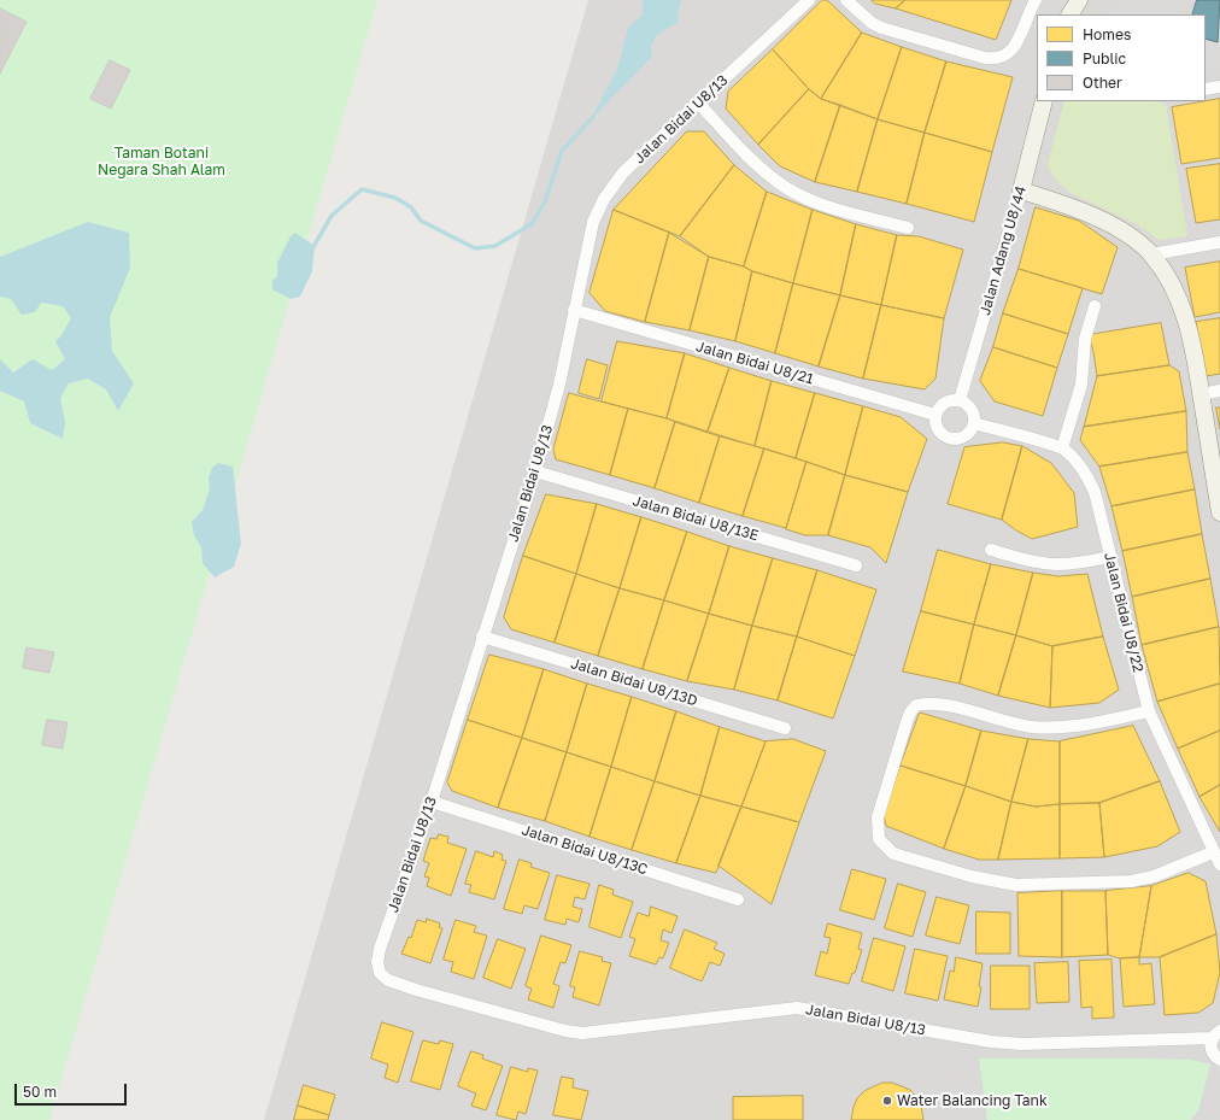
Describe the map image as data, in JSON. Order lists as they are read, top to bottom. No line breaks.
{"streets":{"street":["Jalan Bidai U8/13","Jalan Adang U8/44","Jalan Bidai U8/21","Jalan Bidai U8/13E","Jalan Bidai U8/22","Jalan Bidai U8/13D","Jalan Bidai U8/13C"]},"crossings":[["Jalan Bidai U8/13","Jalan Bidai U8/21"],["Jalan Bidai U8/13","Jalan Bidai U8/13E"],["Jalan Bidai U8/13","Jalan Bidai U8/13D"],["Jalan Bidai U8/13","Jalan Bidai U8/13C"],["Jalan Adang U8/44","Jalan Bidai U8/21"]],"parks":["Taman Botani Negara Shah Alam"],"places":["Water Balancing Tank"],"legend":["Homes","Public","Other"],"scale_bar":"50 m"}
